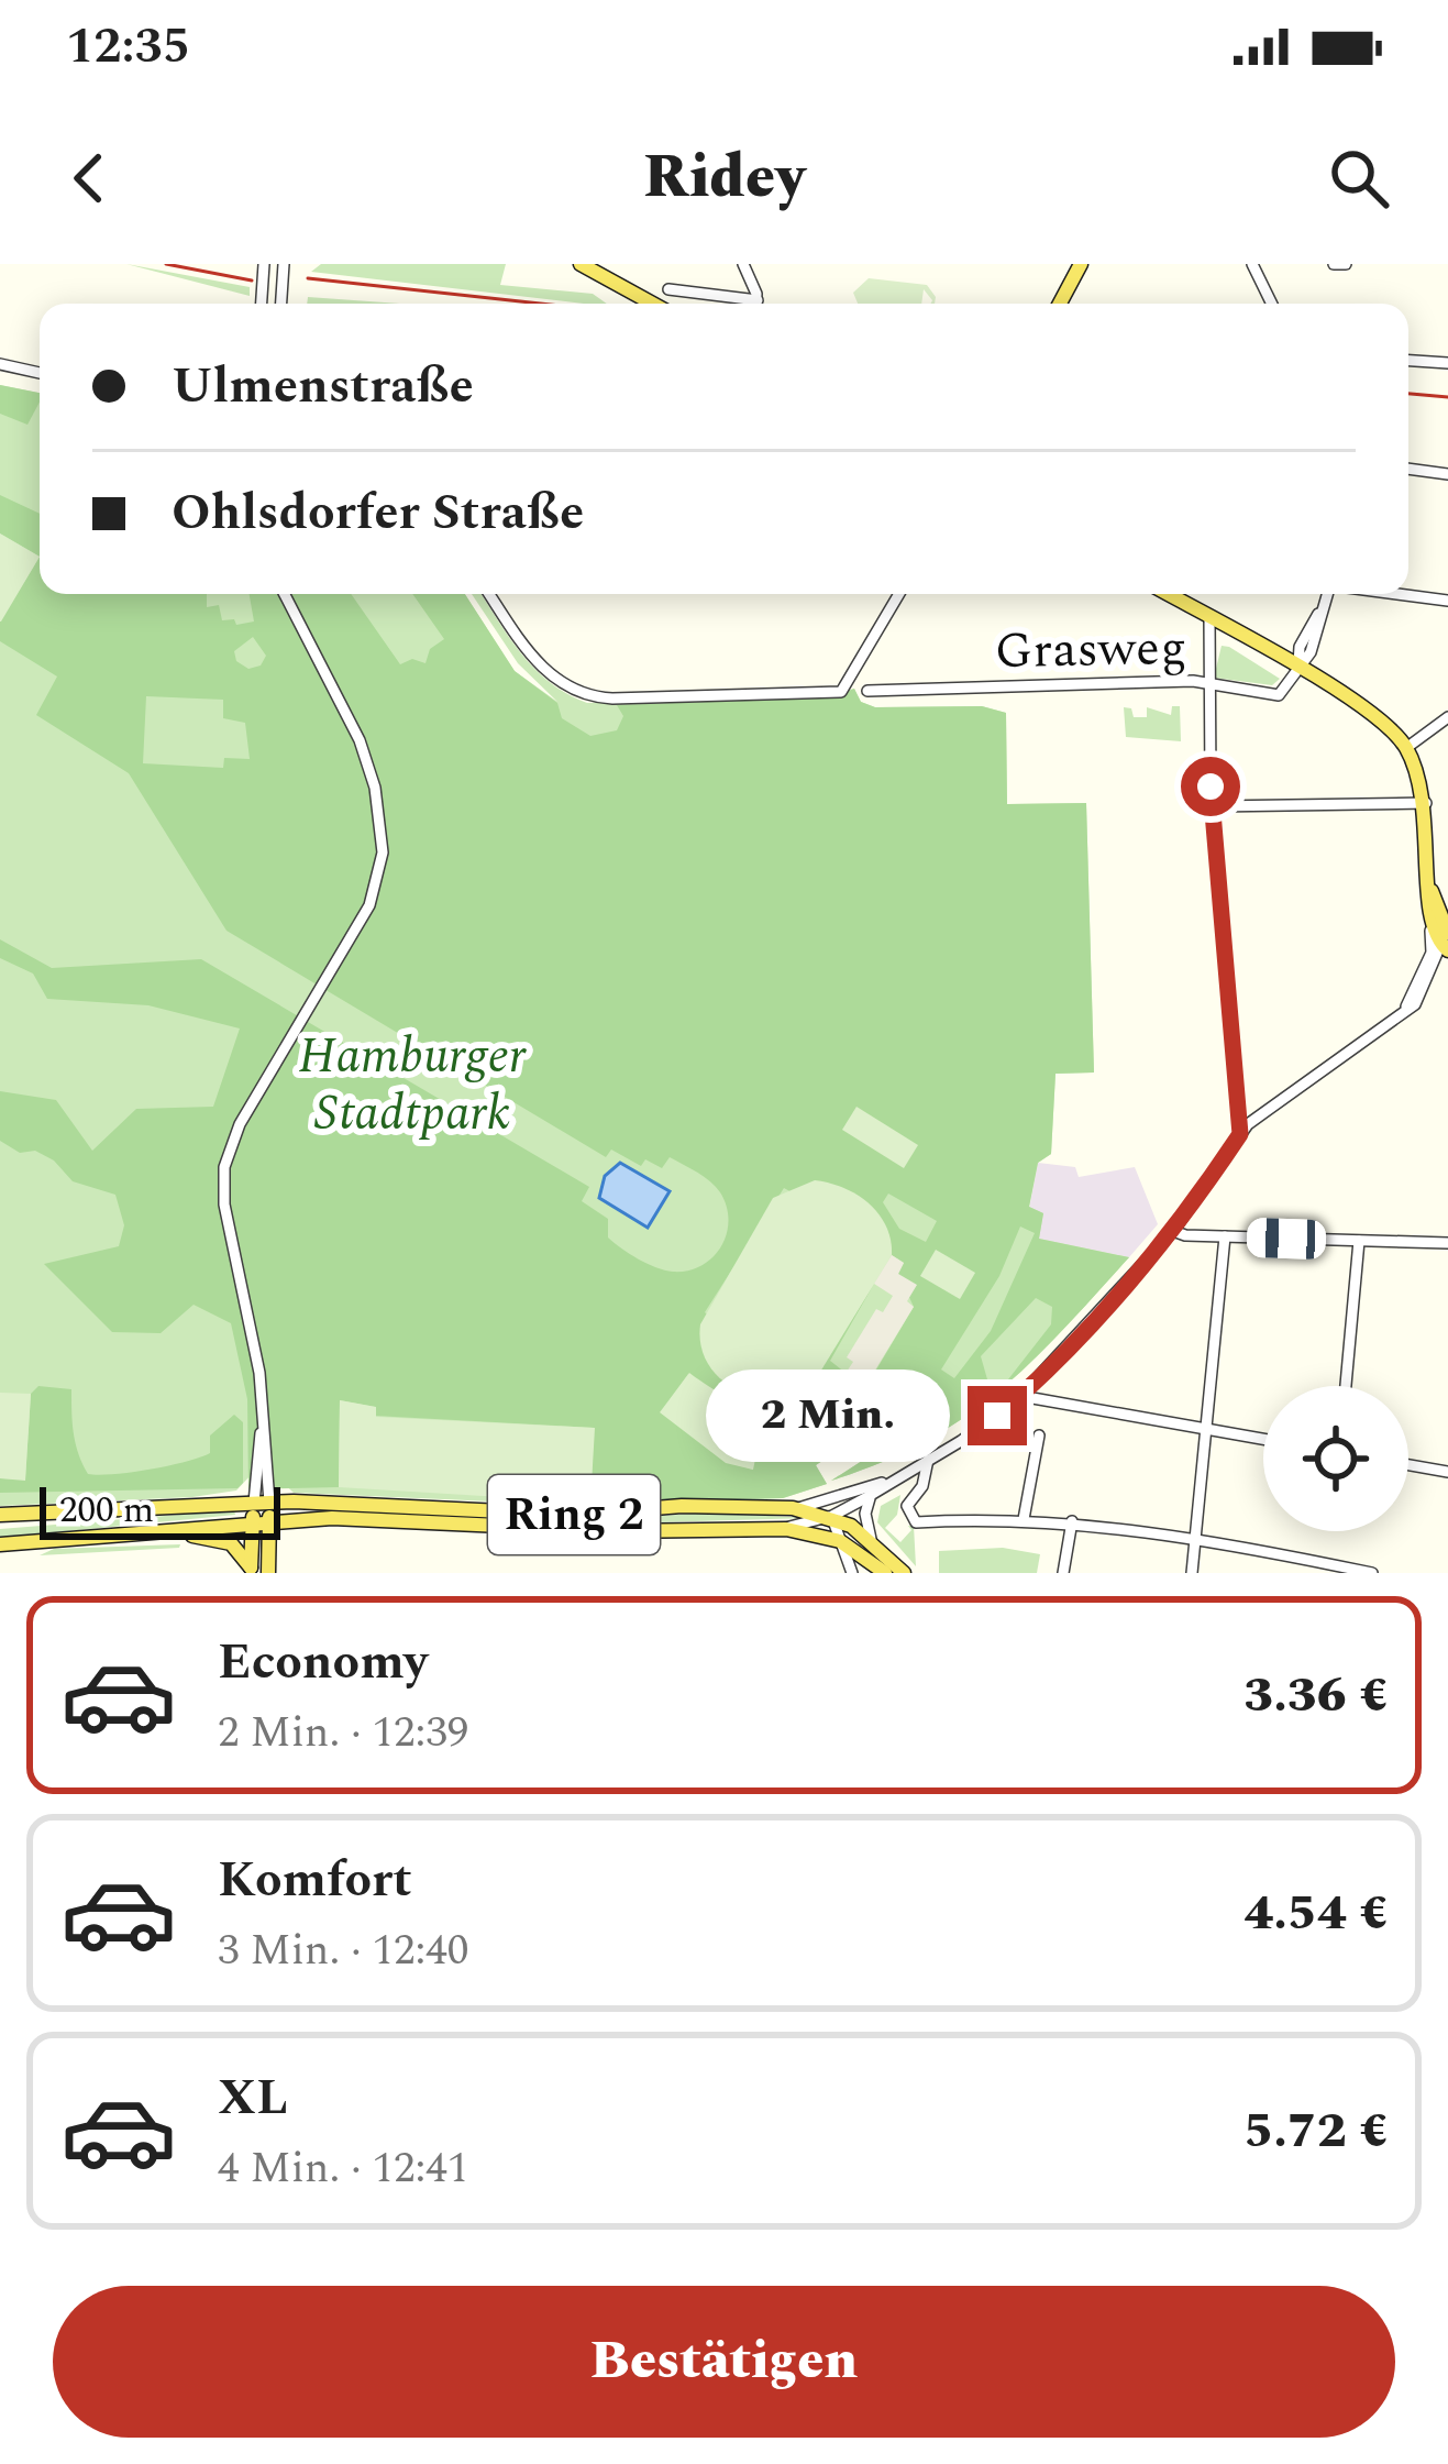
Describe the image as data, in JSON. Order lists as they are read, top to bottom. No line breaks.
{"streets":{"main road":["Ring 2"],"street":["Grasweg"]},"parks":["Hamburger Stadtpark"],"scale_bar":"200 m","page":{"status":"12:35","header":"Ridey","banner":["Ulmenstraße","Ohlsdorfer Straße"],"bubble":"2 Min.","scale":"200 m","list":[{"name":"Economy","note":"2 Min. · 12:39","value":"3.36 €"},{"name":"Komfort","note":"3 Min. · 12:40","value":"4.54 €"},{"name":"XL","note":"4 Min. · 12:41","value":"5.72 €"}],"buttons":"Bestätigen"}}
